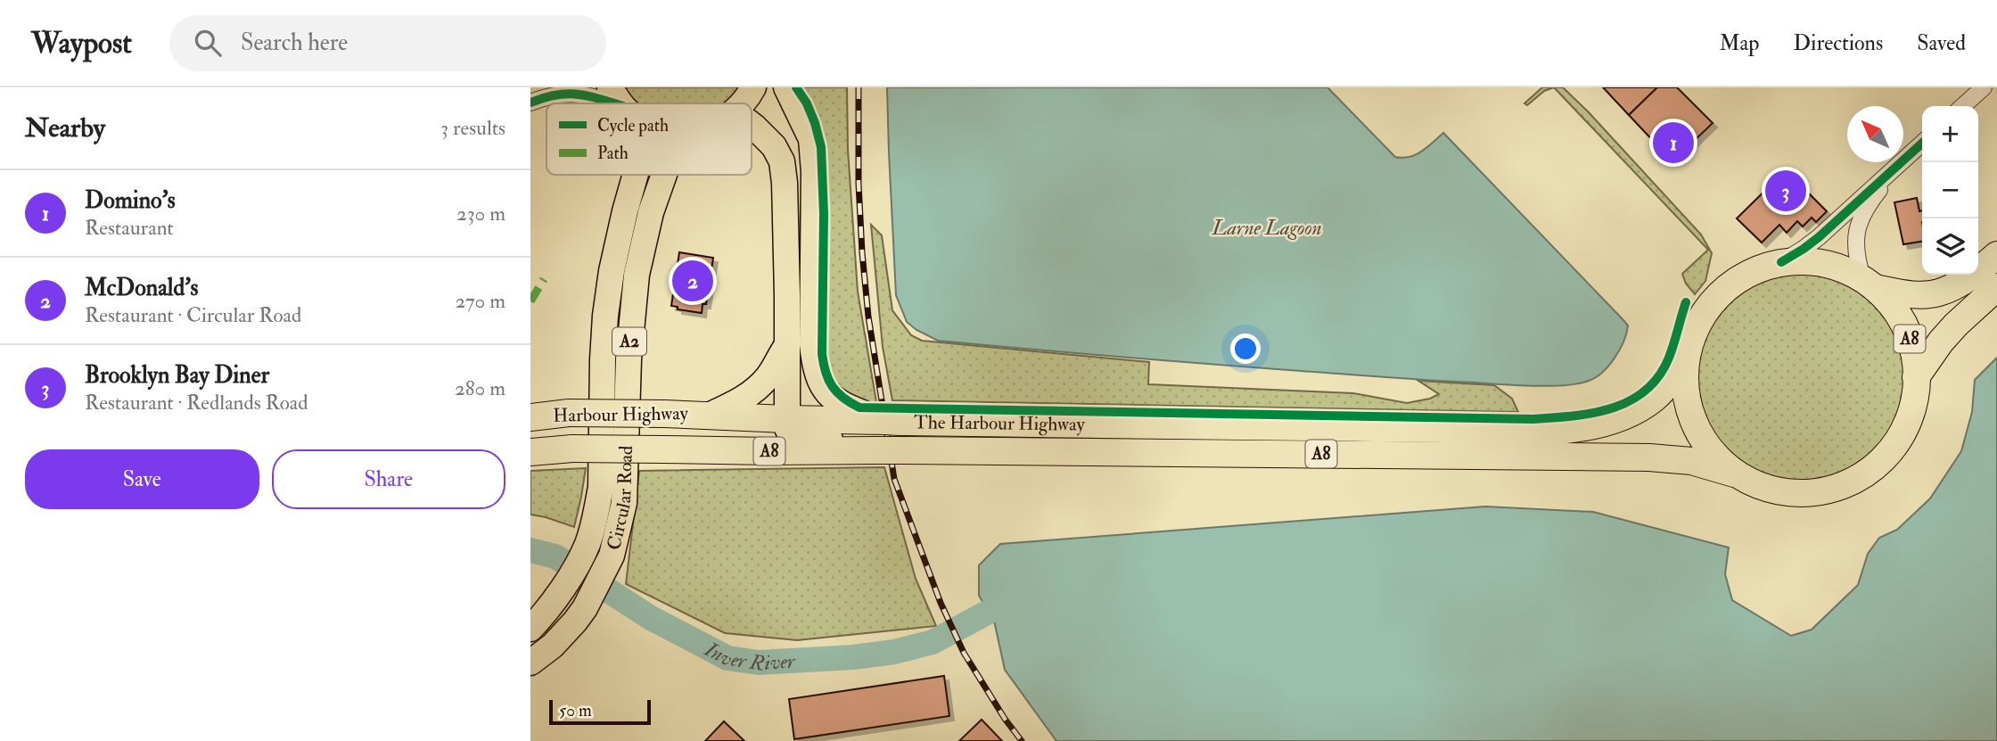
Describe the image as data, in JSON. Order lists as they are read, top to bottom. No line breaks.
{"streets":{"highway":["A8","Harbour Highway","The Harbour Highway"],"main road":["A2","Circular Road"]},"crossings":[["A8","Harbour Highway"],["A8","The Harbour Highway"]],"water":["Larne Lagoon","Inver River"],"legend":["Cycle path","Path"],"scale_bar":"50 m","north":"top left","page":{"header":"Waypost","search":"Search here","nav":["Map","Directions","Saved"],"heading":["Nearby","3 results"],"map_buttons":["+","−"],"pins":["1","3","2"],"list":[{"mark":"1","name":"Domino's","note":"Restaurant","value":"230 m"},{"mark":"2","name":"McDonald's","note":"Restaurant · Circular Road","value":"270 m"},{"mark":"3","name":"Brooklyn Bay Diner","note":"Restaurant · Redlands Road","value":"280 m"}],"buttons":["Save","Share"],"scale":"50 m"}}
